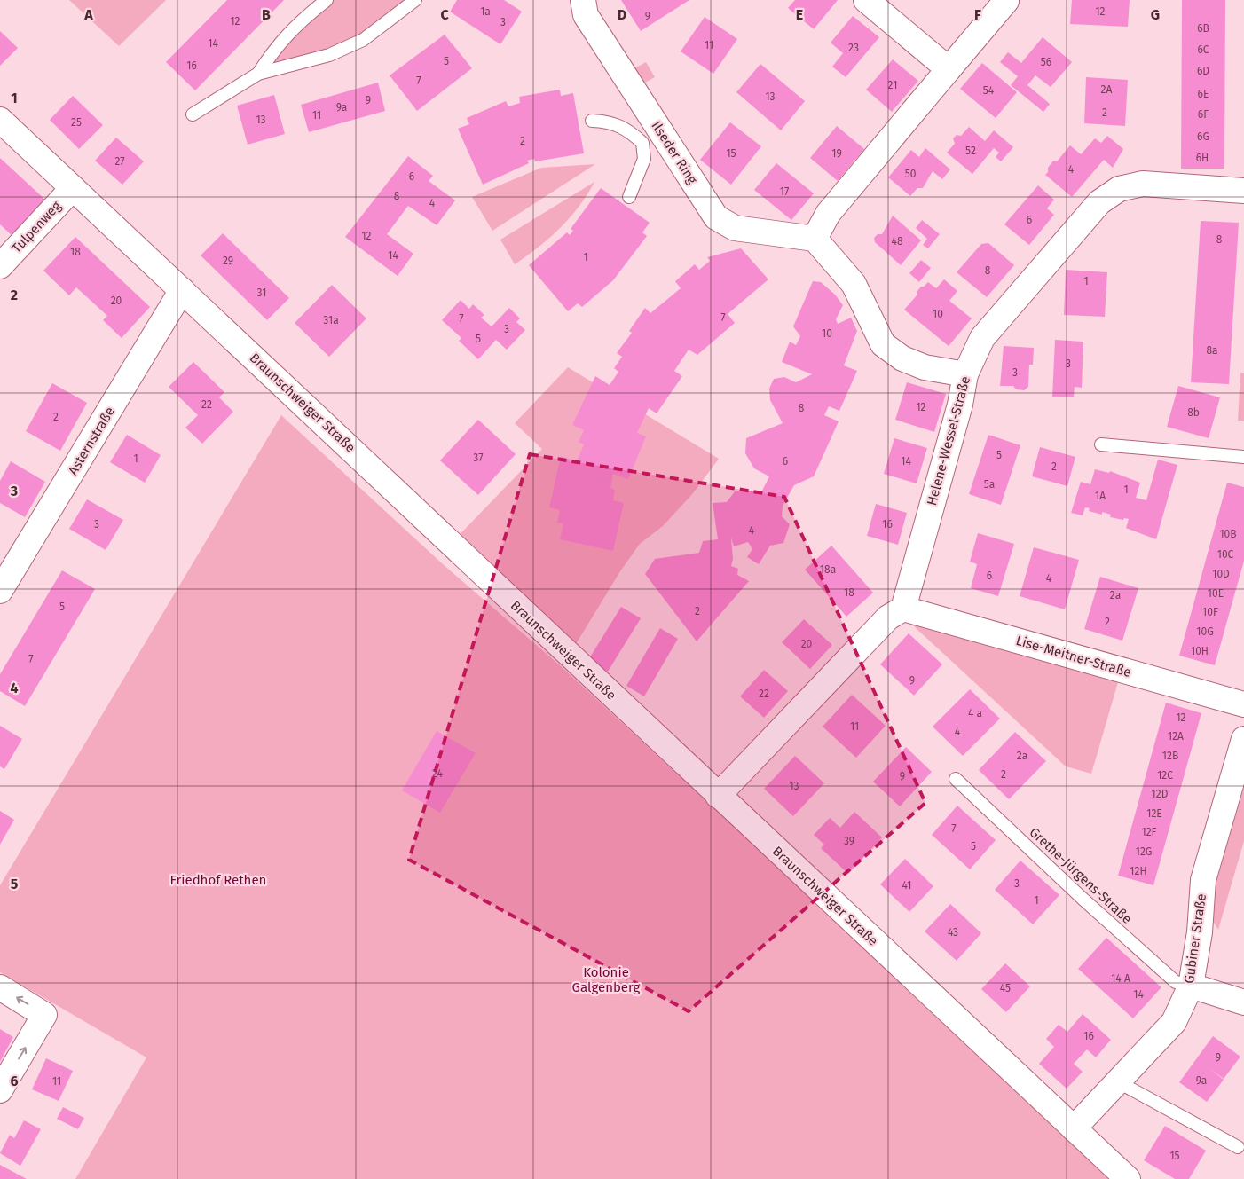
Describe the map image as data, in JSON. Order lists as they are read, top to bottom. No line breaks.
{"streets":{"street":["Ilseder Ring","Tulpenweg","Braunschweiger Straße","Asternstraße","Helene-Wessel-Straße","Lise-Meitner-Straße","Gubiner Straße"],"lane":["Grethe-Jürgens-Straße"]},"crossings":[["Tulpenweg","Braunschweiger Straße"],["Braunschweiger Straße","Asternstraße"],["Braunschweiger Straße","Gubiner Straße"],["Helene-Wessel-Straße","Lise-Meitner-Straße"],["Grethe-Jürgens-Straße","Gubiner Straße"]],"parks":["Friedhof Rethen","Kolonie Galgenberg"],"house_numbers":["1a","12","9","12","3","6B","14","11","23","6C","5","56","16","6D","7","21","2A","54","6E","13","9","9a","2","6F","11","13","25","6G","2","52","15","19","6H","27","4","50","6","17","8","4","6","12","8","48","18","14","1","29","8","1","31","20","10","7","7","31a","3","10","5","8a","3","3","22","12","8","8b","2","5","37","1","6","14","2","5a","1","1A","3","16","4","10B","10C","18a","10D","6","4","18","10E","2a","5","2","10F","2","10G","20","10H","7","9","22","4 a","12","11","4","12A","2a","12B","24","2","12C","9","13","12D","12E","7","12F","39","5","12G","12H","3","41","1","43","14 A","45","14","16","9","9a","11","15"],"grid":{"columns":["A","B","C","D","E","F","G"],"rows":["1","2","3","4","5","6"]}}
